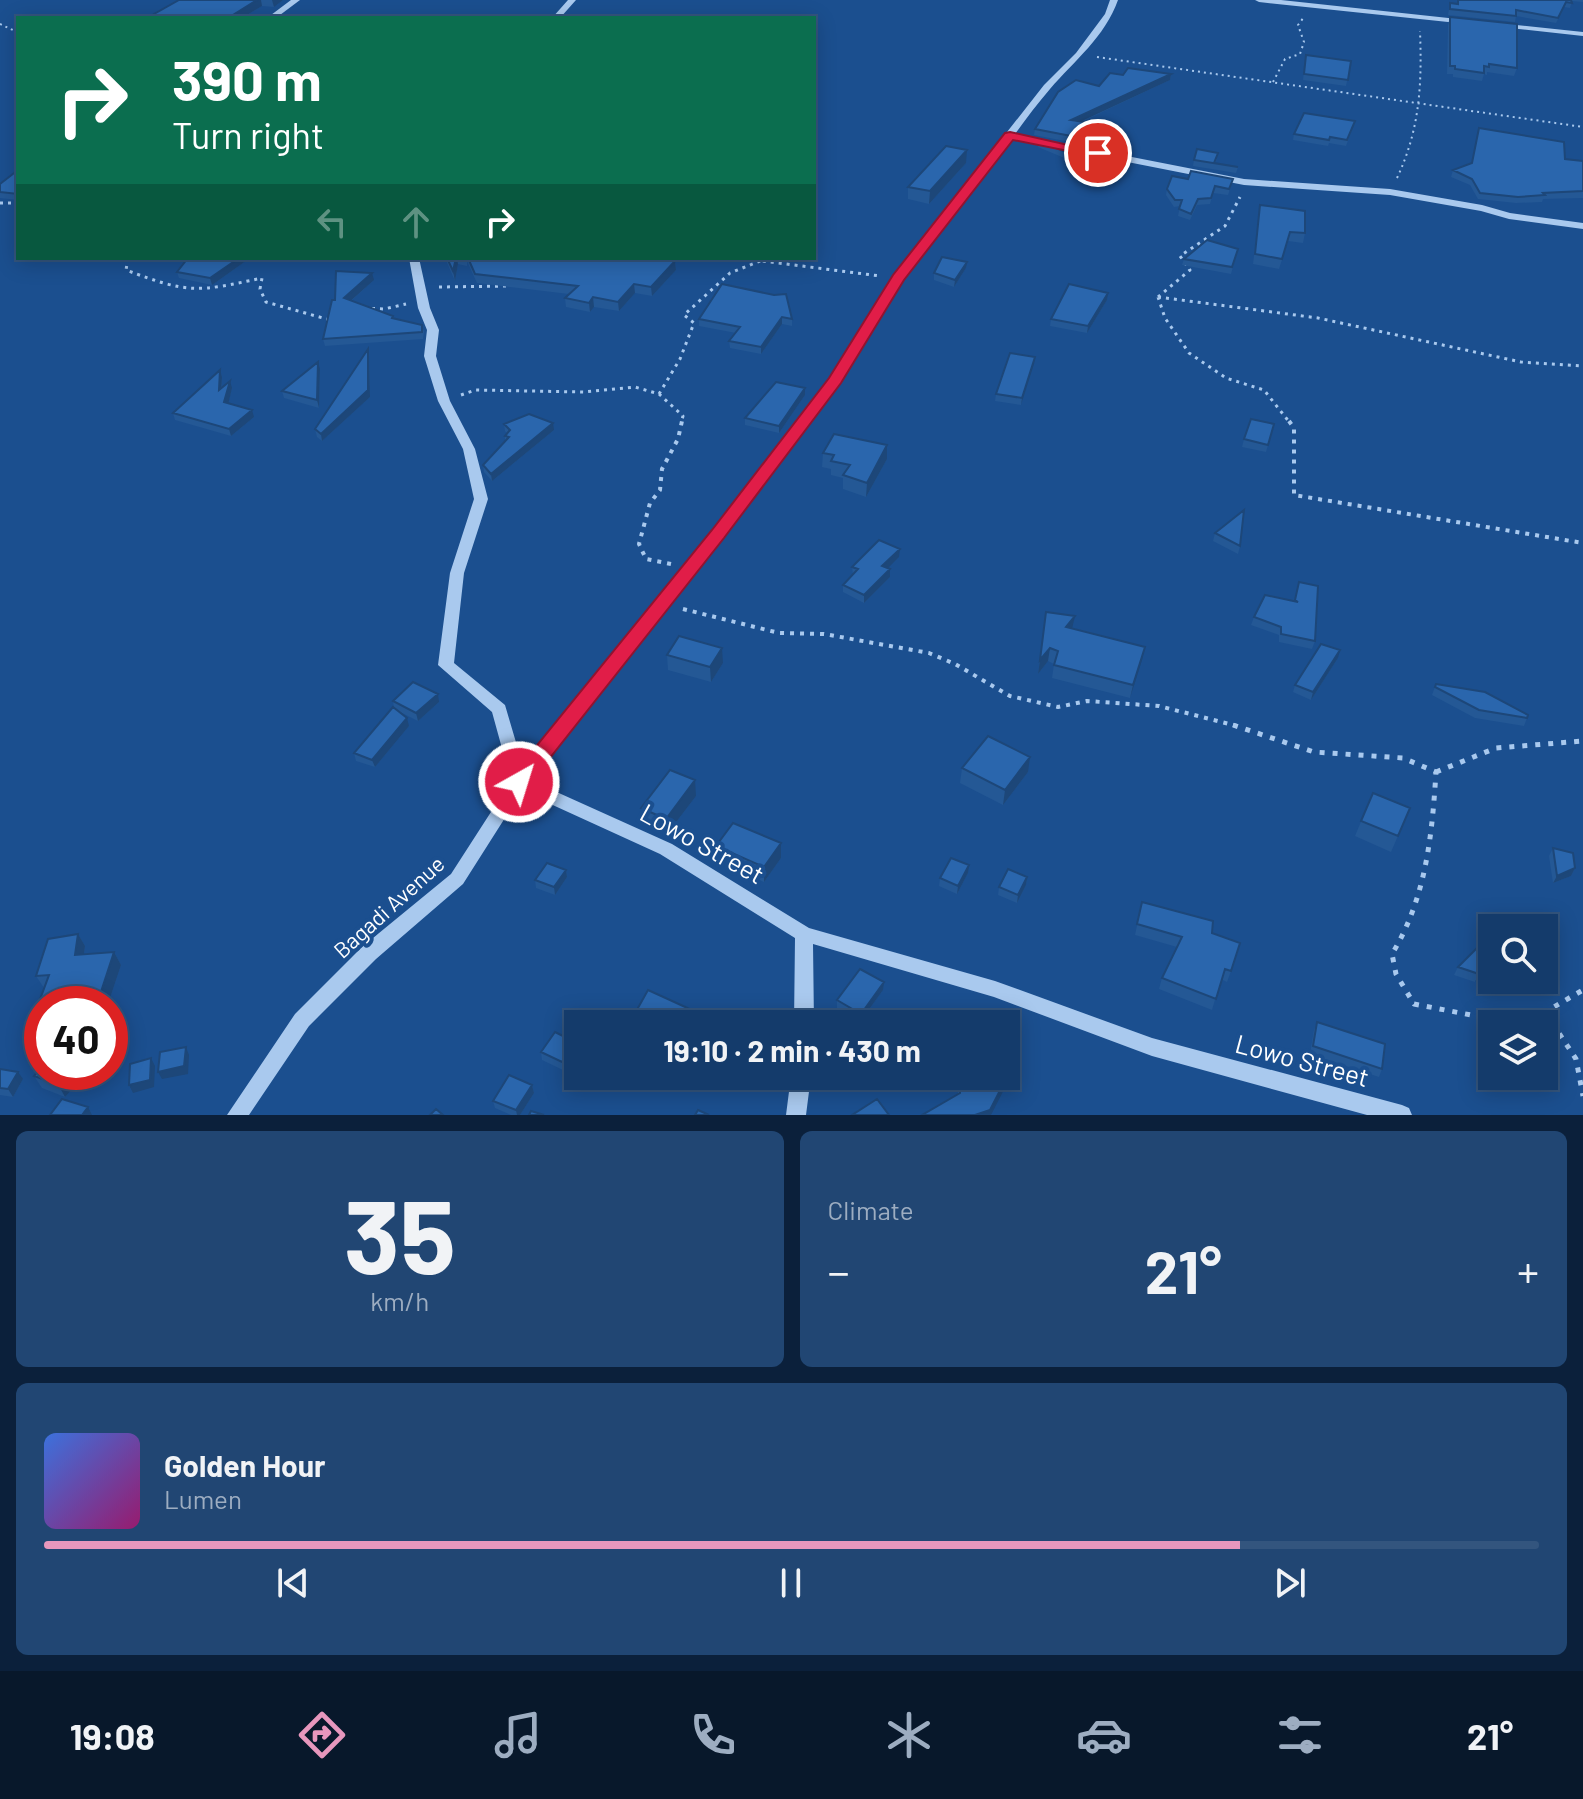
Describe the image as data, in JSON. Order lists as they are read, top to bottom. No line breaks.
{"streets":{"street":["Lowo Street","Bagadi Avenue"]},"crossings":[["Lowo Street","Bagadi Avenue"]],"page":{"turn":["390 m","Turn right"],"limit":"40","trip":"19:10 · 2 min · 430 m","tile":[["35","km/h"],"Climate"],"heat":["−","21°","+"],"song":["Golden Hour","Lumen"],"tabs":["19:08","21°"]}}
